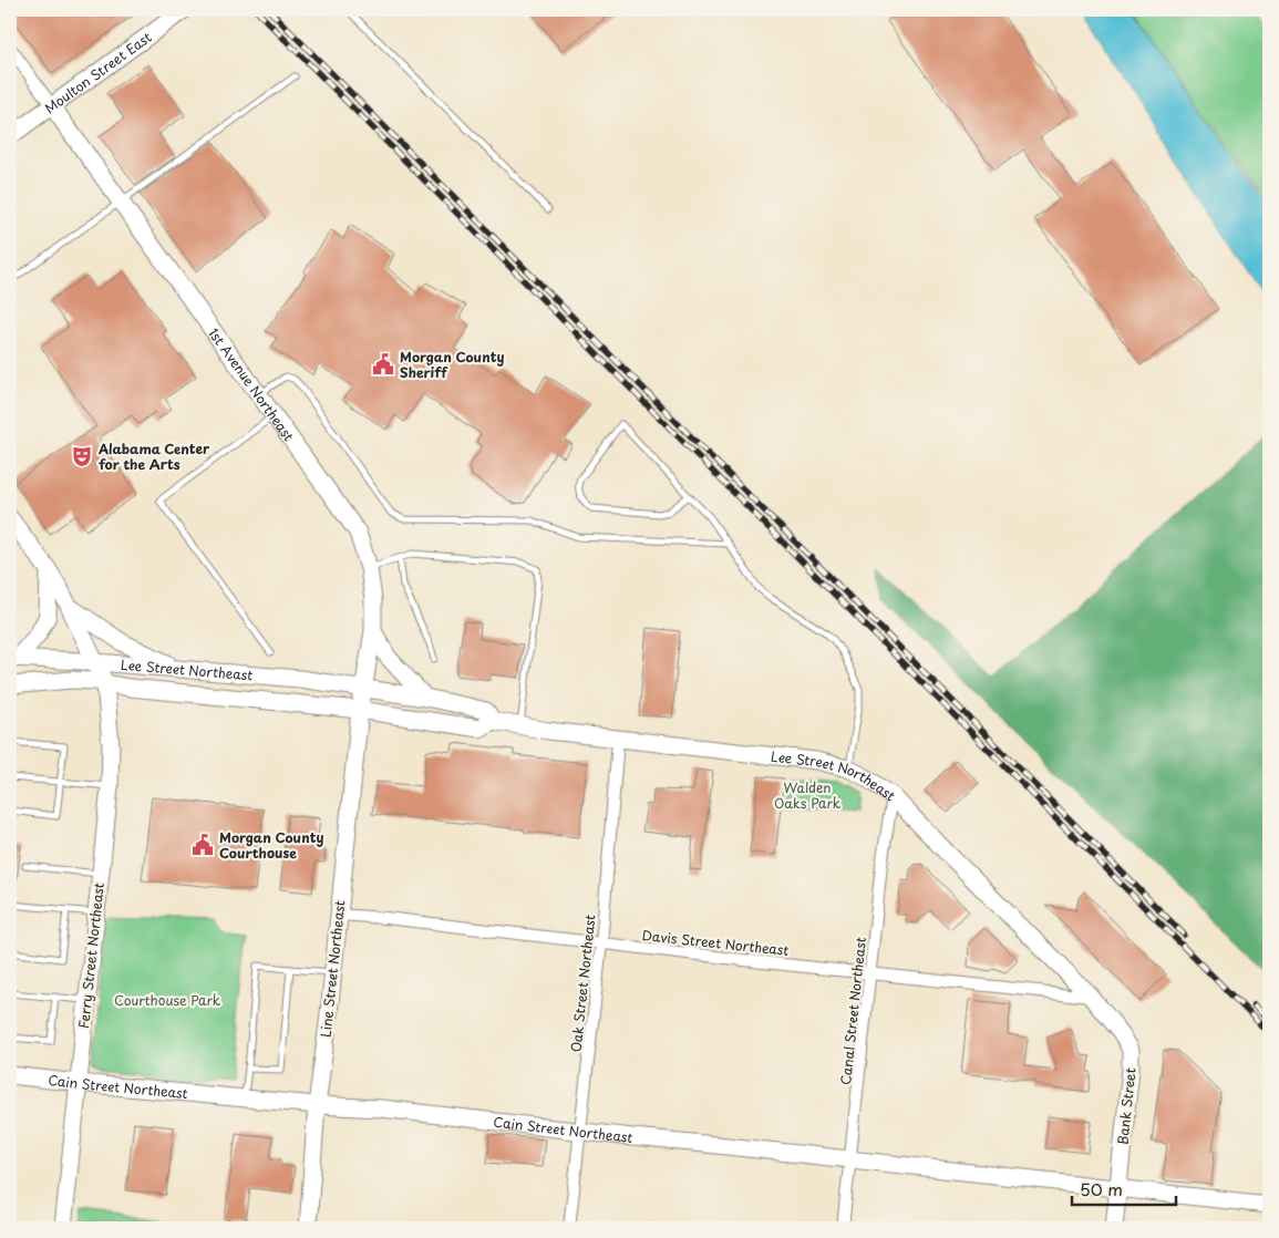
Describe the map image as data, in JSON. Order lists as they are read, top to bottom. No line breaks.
{"streets":{"street":["Moulton Street East","1st Avenue Northeast","Lee Street Northeast","Davis Street Northeast","Ferry Street Northeast","Line Street Northeast","Oak Street Northeast","Canal Street Northeast","Cain Street Northeast","Bank Street"]},"crossings":[["Moulton Street East","1st Avenue Northeast"],["1st Avenue Northeast","Lee Street Northeast"],["Lee Street Northeast","Davis Street Northeast"],["Lee Street Northeast","Ferry Street Northeast"],["Lee Street Northeast","Line Street Northeast"],["Lee Street Northeast","Oak Street Northeast"],["Lee Street Northeast","Canal Street Northeast"],["Lee Street Northeast","Bank Street"],["Davis Street Northeast","Line Street Northeast"],["Davis Street Northeast","Oak Street Northeast"],["Davis Street Northeast","Canal Street Northeast"],["Davis Street Northeast","Bank Street"],["Ferry Street Northeast","Cain Street Northeast"],["Line Street Northeast","Cain Street Northeast"],["Oak Street Northeast","Cain Street Northeast"],["Canal Street Northeast","Cain Street Northeast"],["Cain Street Northeast","Bank Street"]],"parks":["Walden Oaks Park","Courthouse Park"],"places":{"public building":["Morgan County Sheriff","Morgan County Courthouse"],"theatre":["Alabama Center for the Arts"]},"scale_bar":"50 m"}
